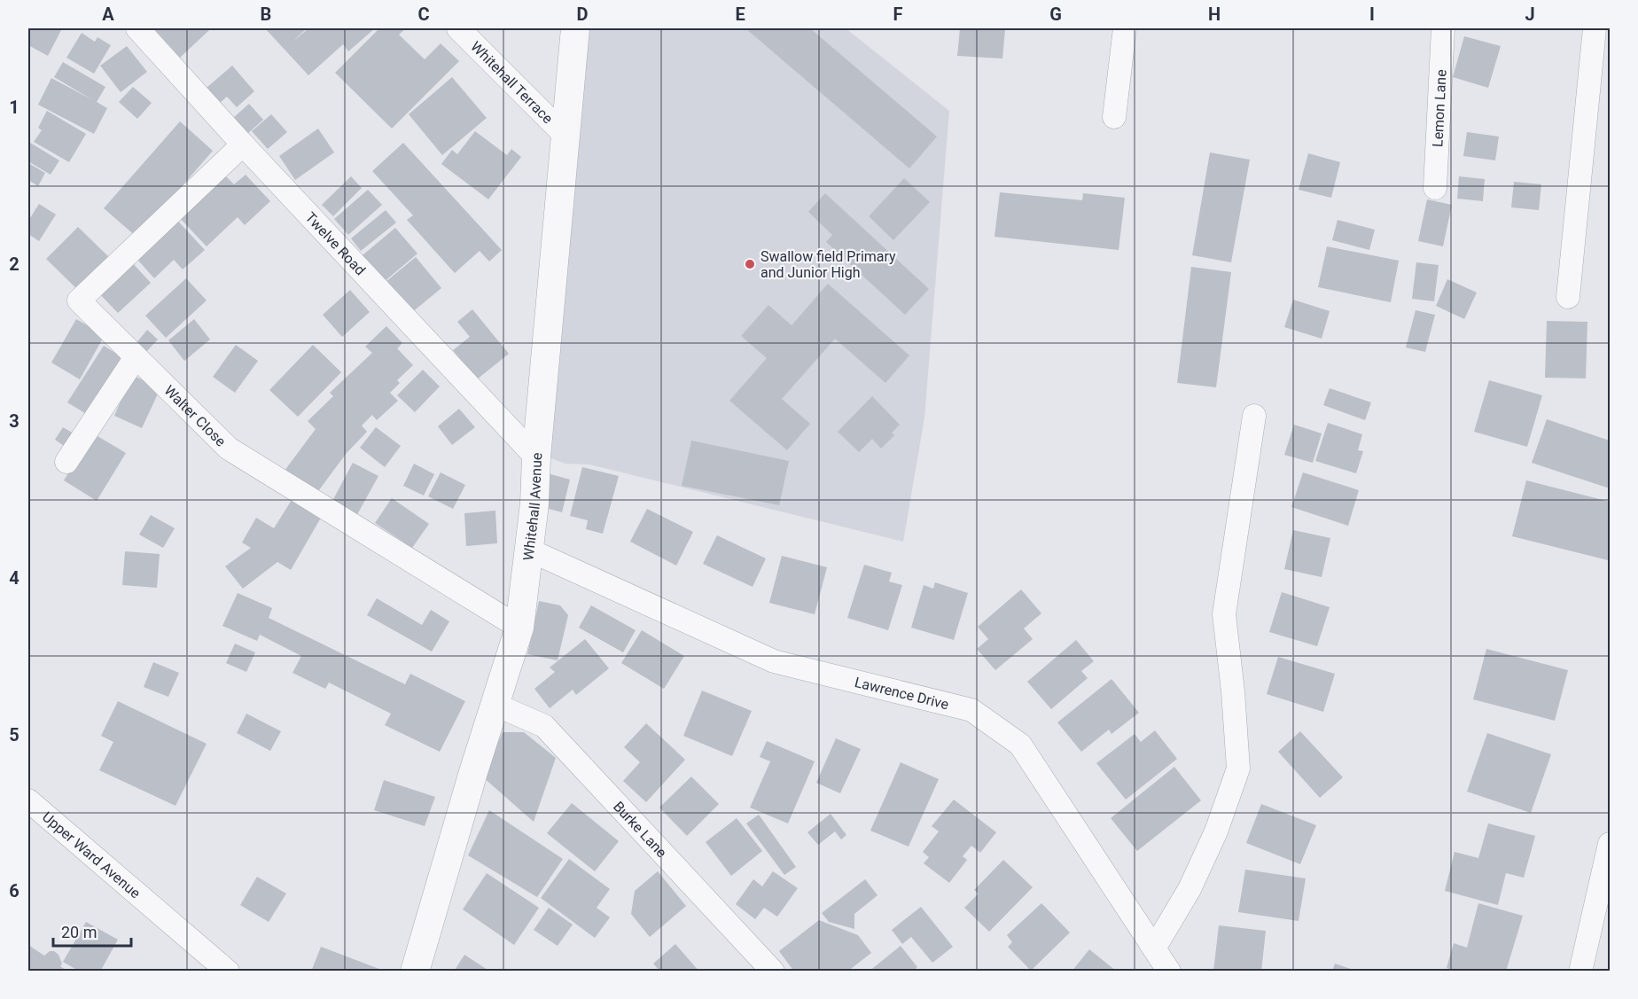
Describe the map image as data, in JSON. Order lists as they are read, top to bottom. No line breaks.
{"streets":{"street":["Whitehall Terrace","Lemon Lane","Twelve Road","Walter Close","Whitehall Avenue","Lawrence Drive","Burke Lane","Upper Ward Avenue"]},"crossings":[["Whitehall Terrace","Whitehall Avenue"],["Twelve Road","Walter Close"],["Twelve Road","Whitehall Avenue"],["Walter Close","Whitehall Avenue"],["Whitehall Avenue","Lawrence Drive"],["Whitehall Avenue","Burke Lane"]],"places":["Swallow field Primary and Junior High"],"scale_bar":"20 m","grid":{"columns":["A","B","C","D","E","F","G","H","I","J"],"rows":["1","2","3","4","5","6"]}}
